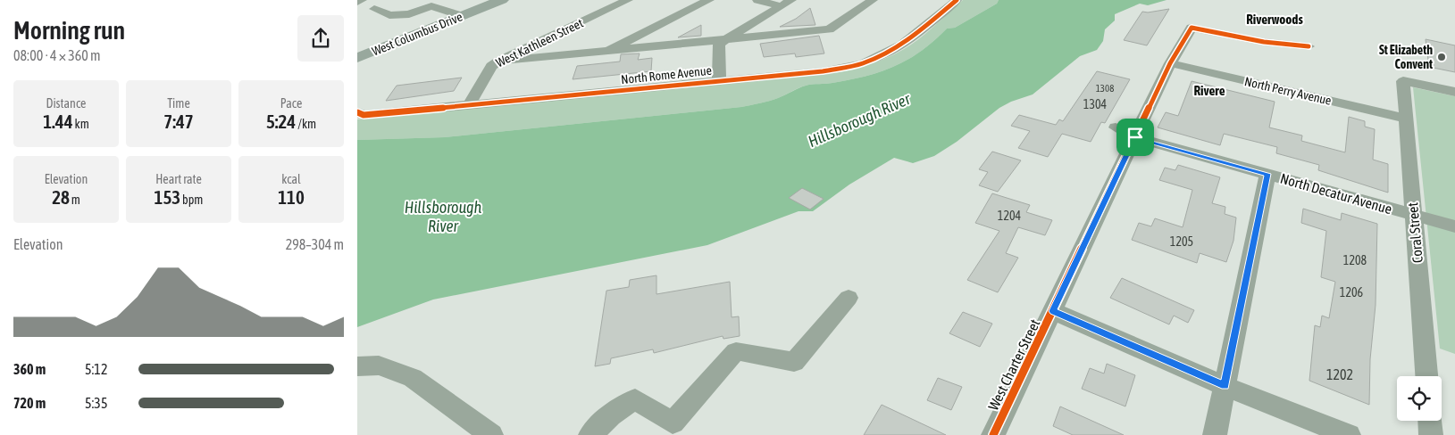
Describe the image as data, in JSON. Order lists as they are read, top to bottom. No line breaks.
{"streets":{"main road":["West Columbus Drive"],"street":["West Kathleen Street","North Rome Avenue","North Perry Avenue","North Decatur Avenue","Coral Street","West Charter Street"]},"crossings":[["West Kathleen Street","North Rome Avenue"],["North Perry Avenue","Coral Street"],["North Perry Avenue","West Charter Street"],["North Decatur Avenue","Coral Street"],["North Decatur Avenue","West Charter Street"]],"districts":["Riverwoods","Rivere"],"water":["Hillsborough River"],"places":["St Elizabeth Convent"],"house_numbers":["1308","1304","1204","1205","1208","1206","1202"],"page":{"heading":["Morning run","08:00 · 4 × 360 m"],"stats":[["Distance","1.44 km"],["Time","7:47"],["Pace","5:24 /km"],["Elevation","28 m"],["Heart rate","153 bpm"],["kcal","110"]],"chart":["Elevation","298–304 m"],"list":[{"name":"360 m","note":"5:12"},{"name":"720 m","note":"5:35"}]}}
